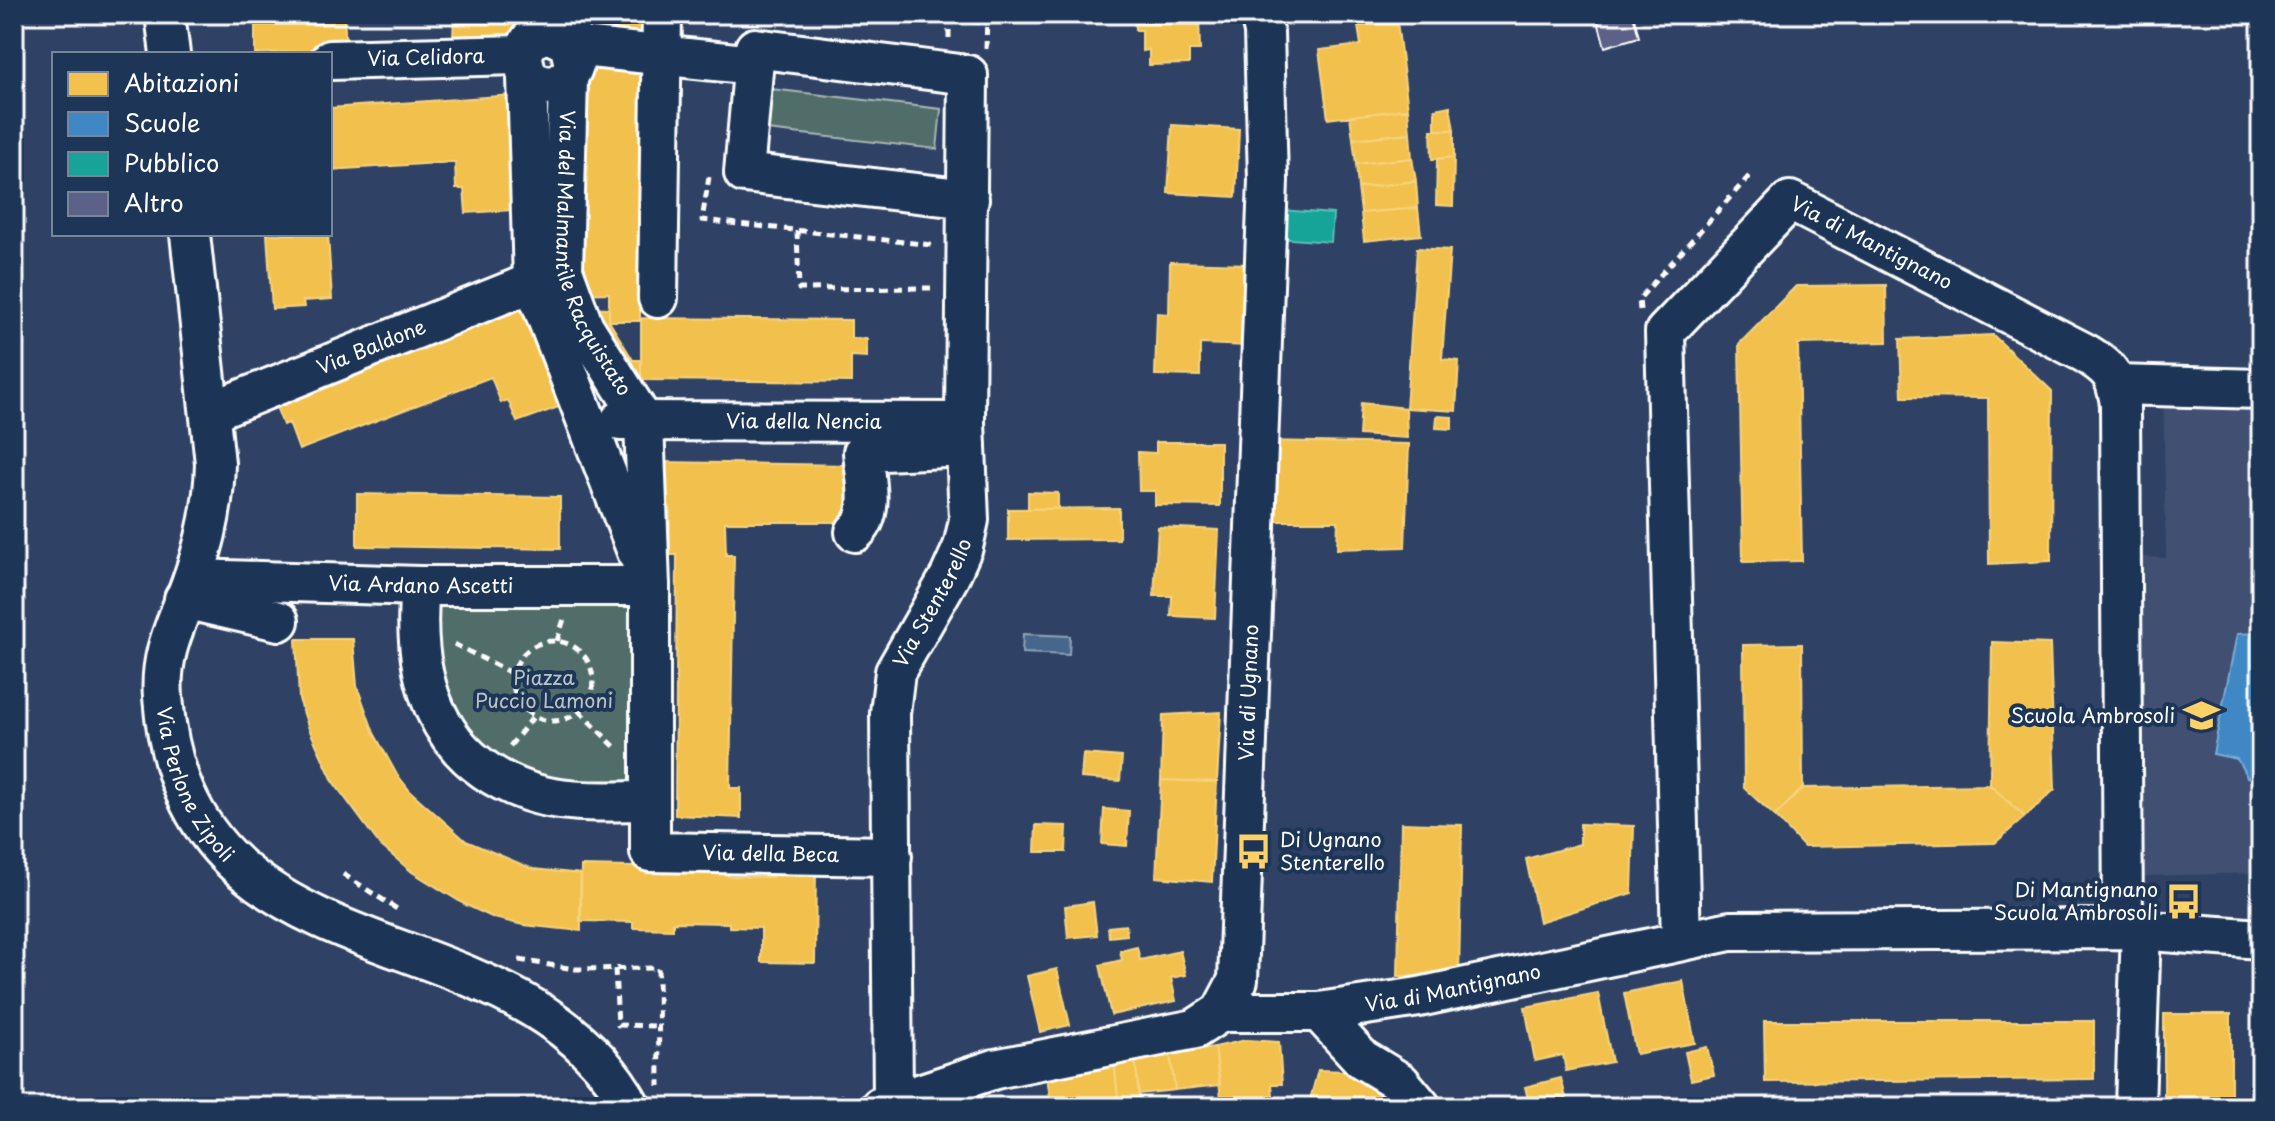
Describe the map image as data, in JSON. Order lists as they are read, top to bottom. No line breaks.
{"streets":{"street":["Via Celidora","Via di Mantignano","Via del Malmantile Racquistato","Via Baldone","Via della Nencia","Via Ardano Ascetti","Via Stenterello","Via di Ugnano","Via Perlone Zipoli","Via della Beca"]},"crossings":[["Via Celidora","Via del Malmantile Racquistato"],["Via di Mantignano","Via di Ugnano"],["Via del Malmantile Racquistato","Via Baldone"],["Via del Malmantile Racquistato","Via della Nencia"],["Via del Malmantile Racquistato","Via Ardano Ascetti"],["Via del Malmantile Racquistato","Via della Beca"],["Via Baldone","Via Perlone Zipoli"],["Via della Nencia","Via Stenterello"],["Via Ardano Ascetti","Via Perlone Zipoli"],["Via Stenterello","Via della Beca"]],"parks":["Piazza Puccio Lamoni"],"places":{"school or university":["Scuola Ambrosoli"],"bus stop":["Di Ugnano Stenterello","Di Mantignano Scuola Ambrosoli"]},"legend":["Abitazioni","Scuole","Pubblico","Altro"]}
